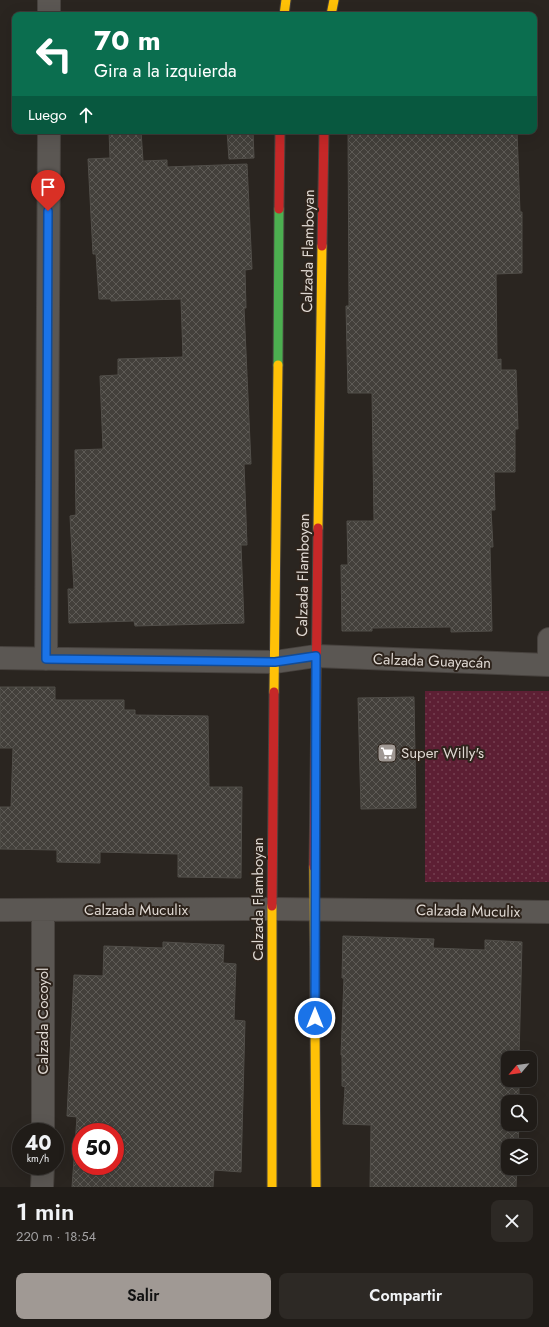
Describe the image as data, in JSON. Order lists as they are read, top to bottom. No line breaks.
{"streets":{"main road":["Calzada Flamboyan"],"street":["Calzada Guayacán","Calzada Muculix","Calzada Cocoyol"]},"crossings":[["Calzada Flamboyan","Calzada Guayacán"],["Calzada Flamboyan","Calzada Muculix"],["Calzada Muculix","Calzada Cocoyol"]],"places":{"supermarket":["Super Willy's"]},"north":"bottom left","page":{"turn":["70 m","Gira a la izquierda"],"then":"Luego","speed":"40 km/h","limit":"50","heading":["1 min","220 m · 18:54"],"buttons":["Salir","Compartir"]}}
